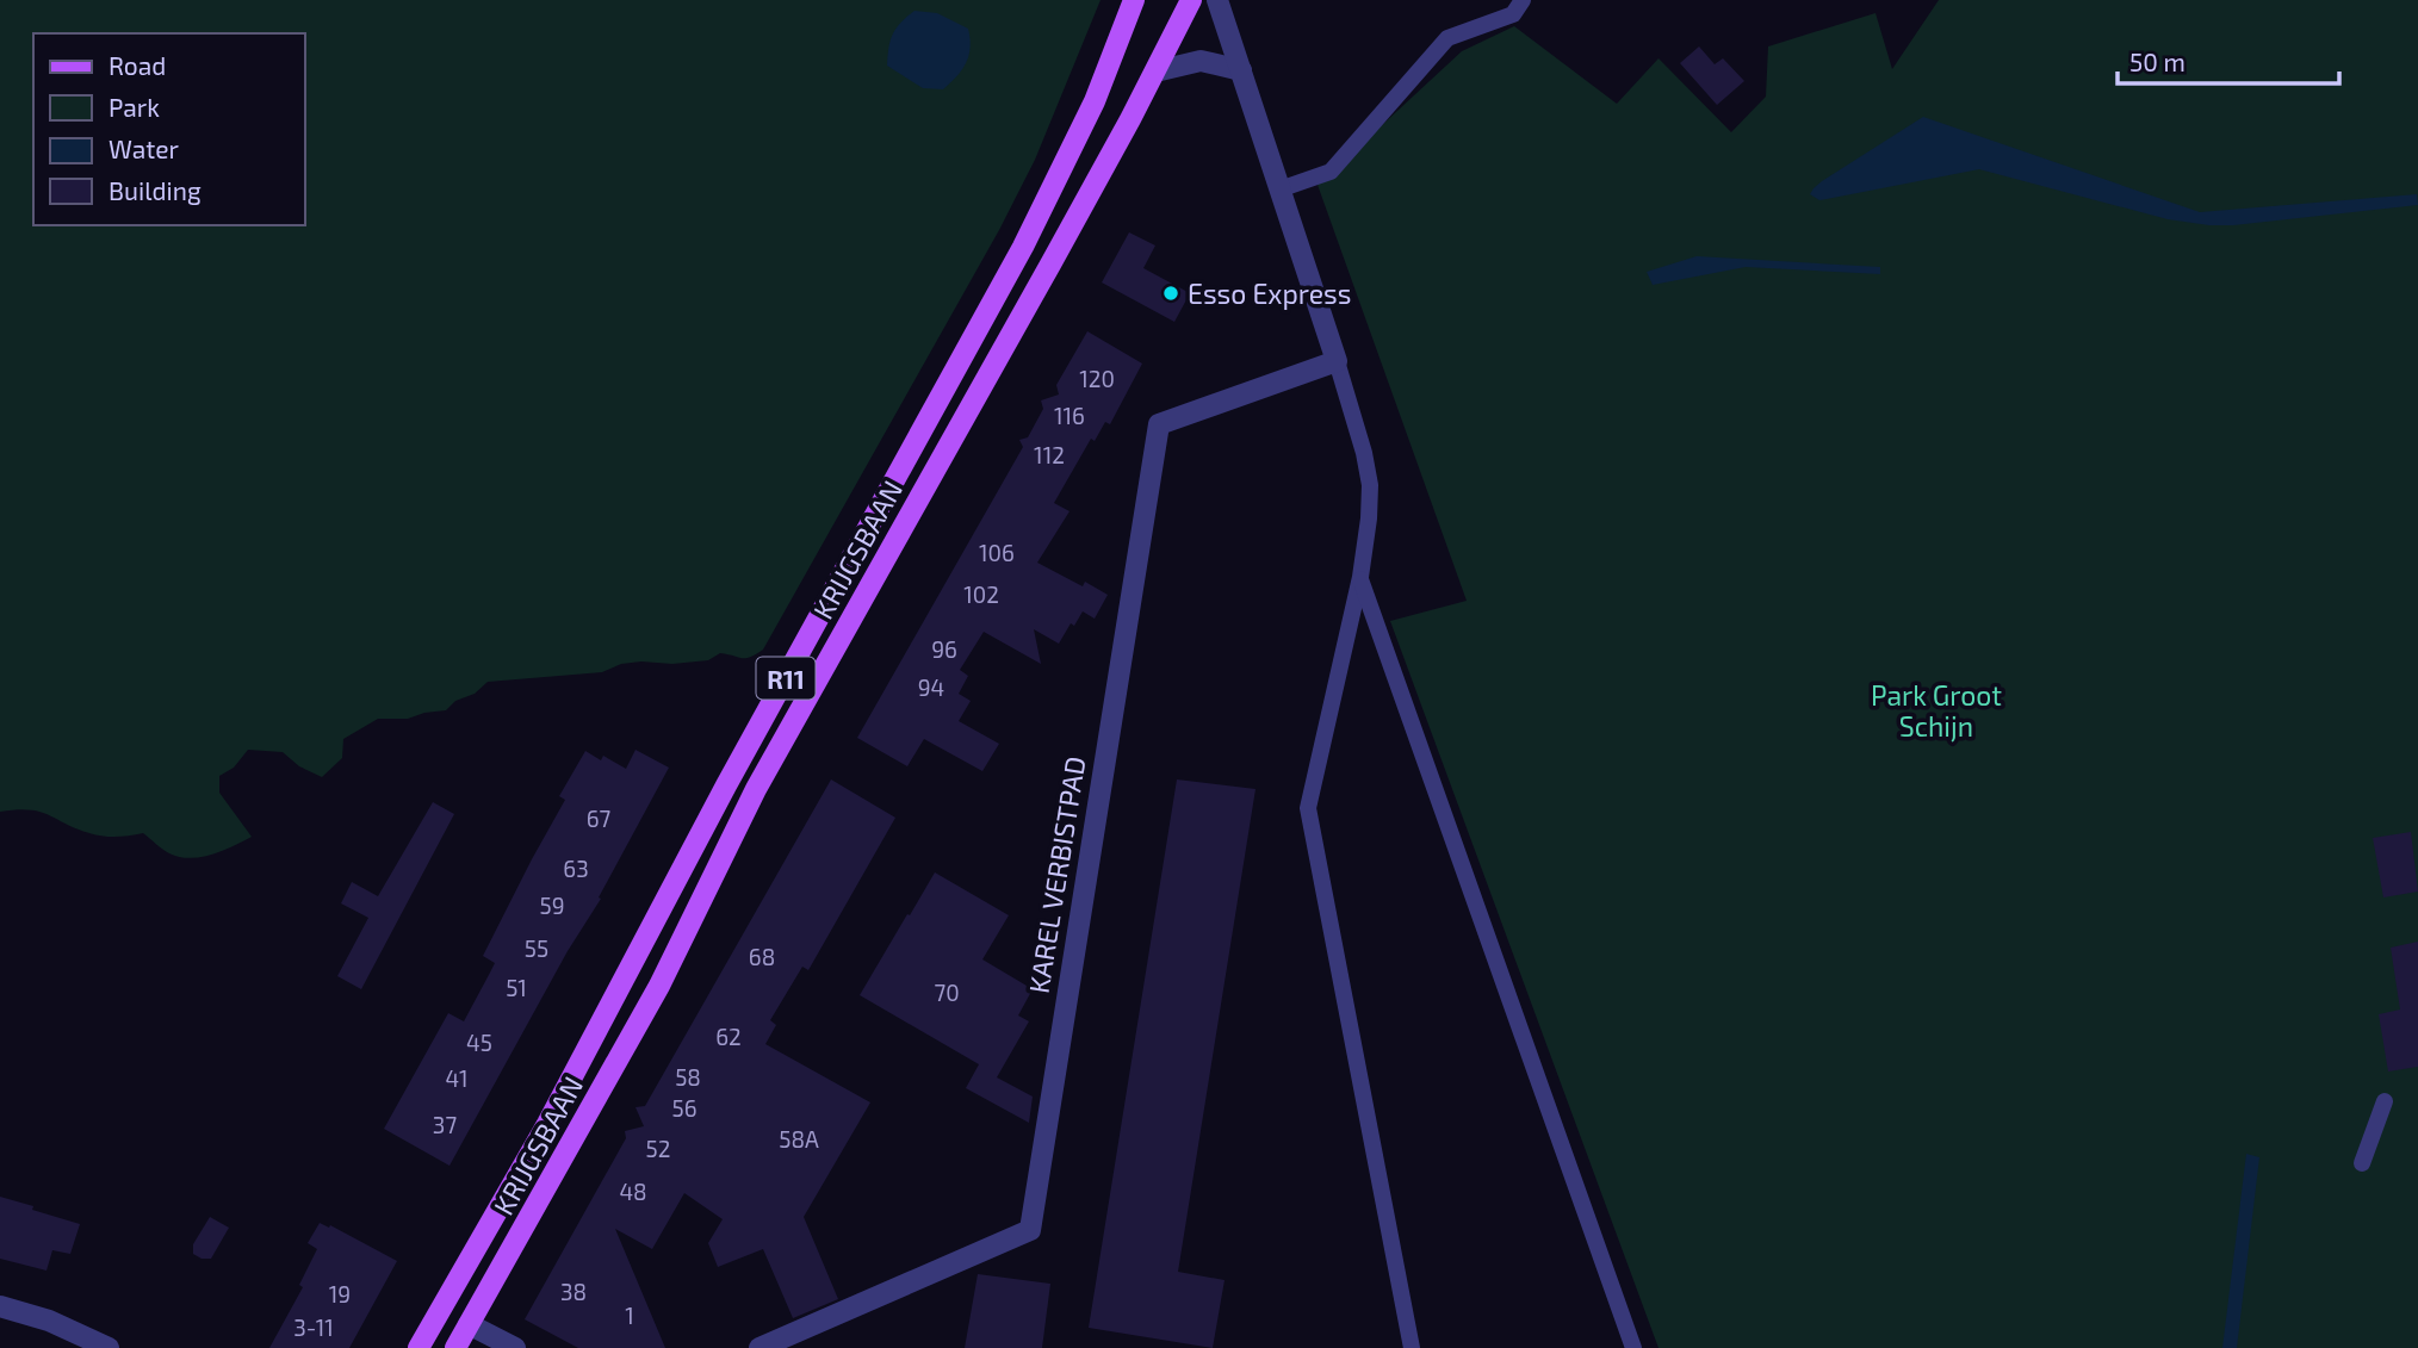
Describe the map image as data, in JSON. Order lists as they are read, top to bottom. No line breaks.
{"streets":{"main road":["KRIJGSBAAN","R11"],"street":["KAREL VERBISTPAD"]},"parks":["Park Groot Schijn"],"places":["Esso Express"],"house_numbers":["120","116","112","106","102","96","94","67","63","59","55","68","51","70","62","45","58","41","56","37","58A","52","48","38","19","1","3-11"],"legend":["Road","Park","Water","Building"],"scale_bar":"50 m"}
